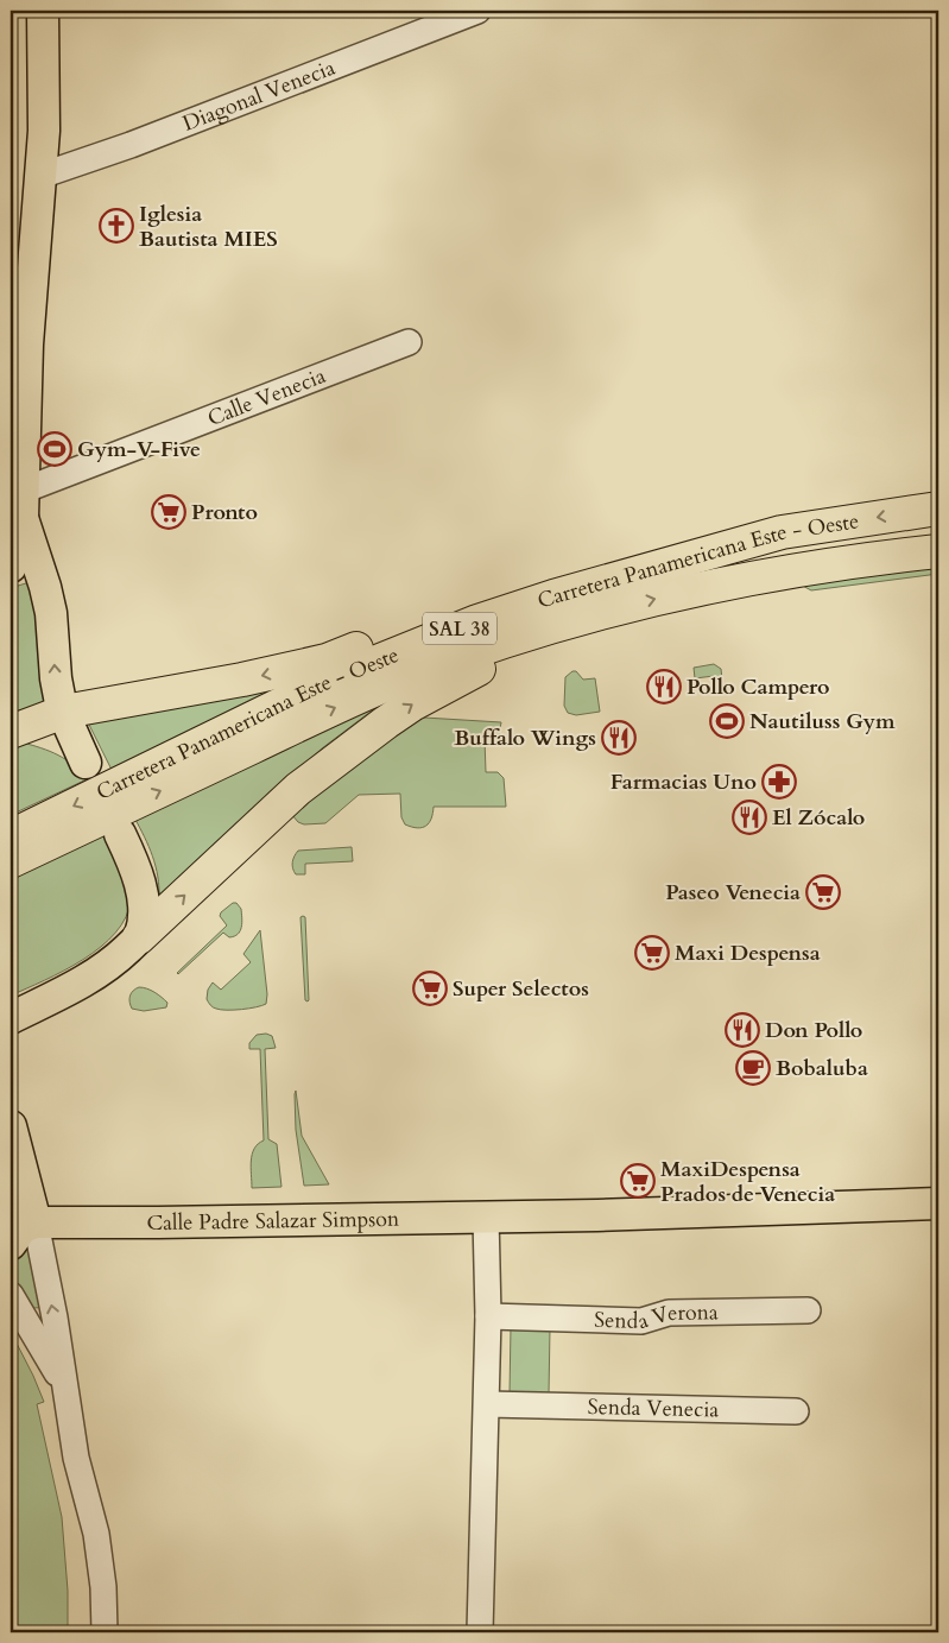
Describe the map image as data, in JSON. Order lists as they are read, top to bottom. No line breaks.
{"streets":{"highway":["Carretera Panamericana Este - Oeste","SAL 38"],"main road":["Calle Padre Salazar Simpson"],"street":["Diagonal Venecia","Calle Venecia","Senda Verona","Senda Venecia"]},"places":{"church":["Iglesia Bautista MIES"],"sports":["Gym-V-Five","Nautiluss Gym"],"supermarket":["Pronto","Paseo Venecia","Maxi Despensa","Super Selectos","MaxiDespensa Prados de Venecia"],"restaurant":["Pollo Campero","Buffalo Wings","El Zócalo","Don Pollo"],"pharmacy":["Farmacias Uno"],"cafe":["Bobaluba"]}}
